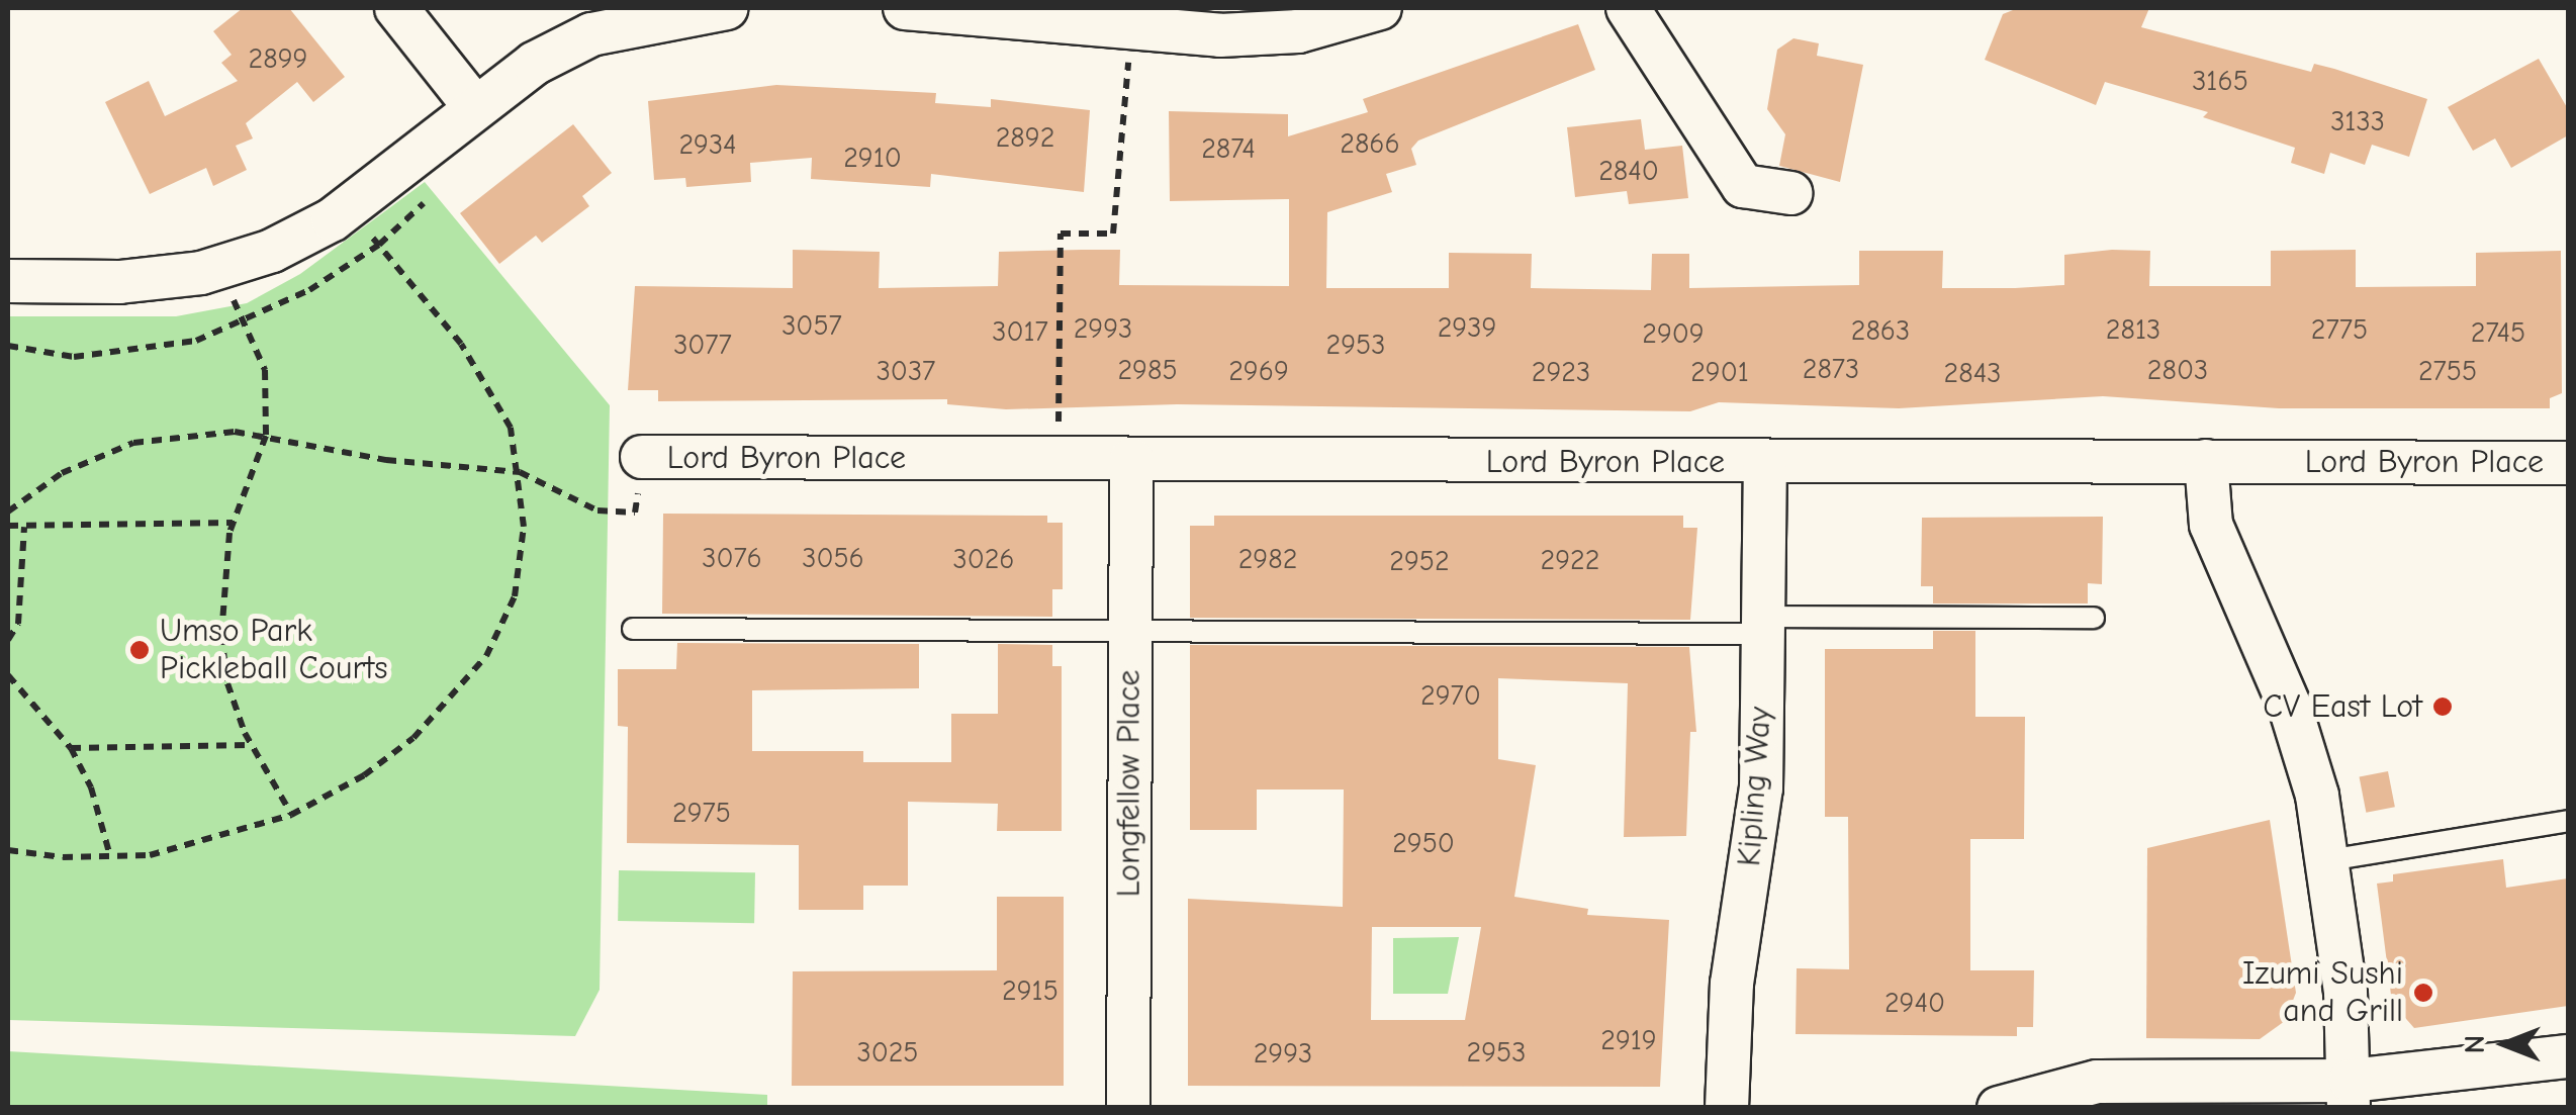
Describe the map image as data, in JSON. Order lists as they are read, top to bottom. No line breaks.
{"streets":{"street":["Lord Byron Place","Longfellow Place","Kipling Way"]},"crossings":[["Lord Byron Place","Longfellow Place"],["Lord Byron Place","Kipling Way"]],"places":["Umso Park Pickleball Courts","CV East Lot","Izumi Sushi and Grill"],"house_numbers":["2899","3165","3133","2892","2866","2934","2874","2910","2840","3057","2939","2993","2813","2775","2863","3017","2745","2909","3077","2953","2873","2985","2803","3037","2969","2755","2923","2901","2843","3076","3056","3026","2982","2922","2952","2970","2975","2950","2915","2940","2919","3025","2953","2993"],"north":"left"}
